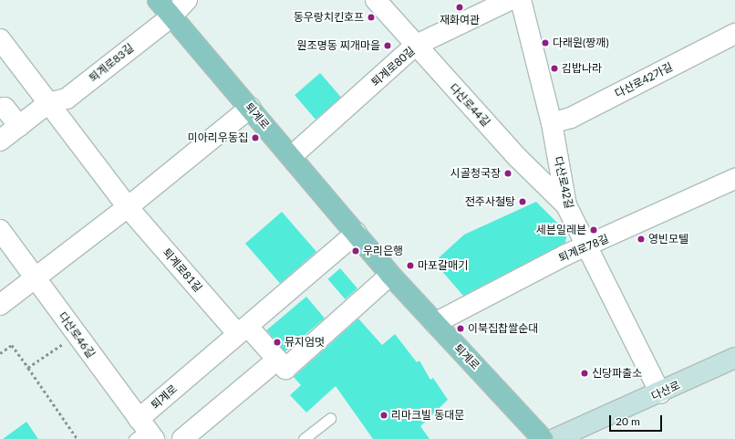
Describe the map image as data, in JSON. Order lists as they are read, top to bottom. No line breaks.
{"streets":{"main road":["퇴계로","다산로"],"street":["퇴계로83길","퇴계로80길","다산로42가길","다산로44길","다산로42길","퇴계로78길","퇴계로81길","다산로46길"]},"crossings":[["퇴계로83길","퇴계로"],["퇴계로83길","퇴계로81길"],["퇴계로80길","다산로44길"],["퇴계로80길","퇴계로"],["다산로42가길","다산로42길"],["다산로44길","다산로42길"],["퇴계로","퇴계로78길"],["퇴계로","퇴계로81길"],["퇴계로","다산로46길"],["다산로42길","퇴계로78길"],["다산로42길","다산로"]],"places":["재화여관","동우랑치킨호프","다래원(짱깨)","원조명동 찌개마을","김밥나라","미아리우동집","시골청국장","전주사철탕","세븐일레븐","영빈모텔","우리은행","마포갈매기","이북집찹쌀순대","뮤지엄멋","신당파출소","리마크빌 동대문"],"scale_bar":"20 m"}
